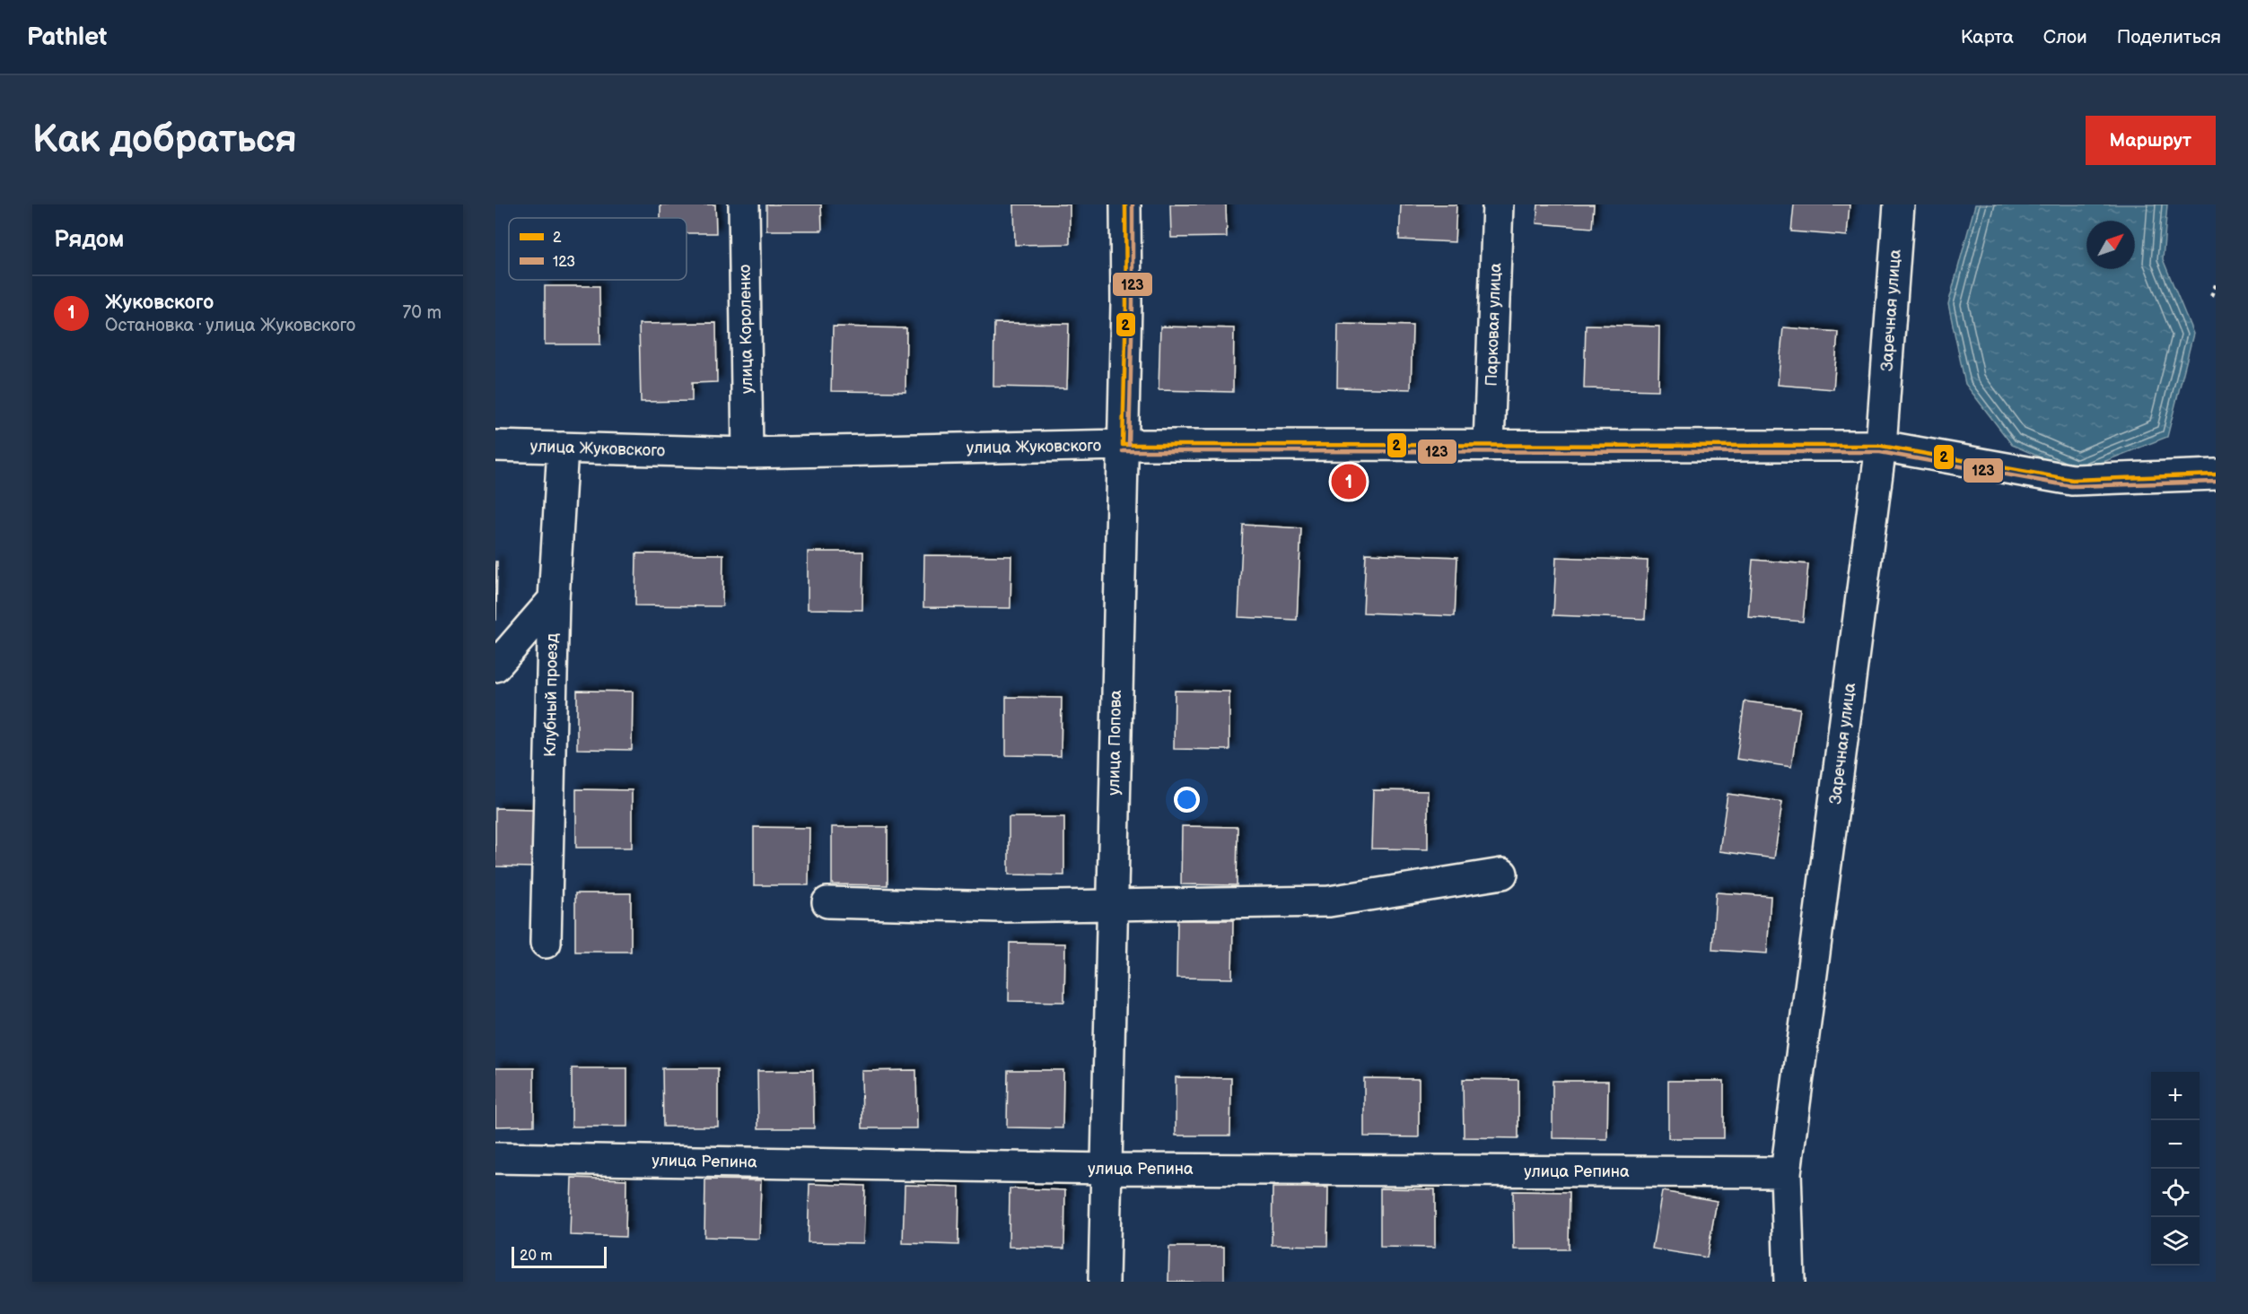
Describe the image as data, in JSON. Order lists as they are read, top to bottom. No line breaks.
{"streets":{"street":["Заречная улица","Парковая улица","улица Короленко","улица Жуковского","Клубный проезд","улица Попова","улица Репина"]},"crossings":[["Заречная улица","улица Жуковского"],["Заречная улица","улица Репина"],["Парковая улица","улица Жуковского"],["улица Короленко","улица Жуковского"],["улица Жуковского","Клубный проезд"],["улица Жуковского","улица Попова"],["улица Попова","улица Репина"]],"lines":["transit line 2","transit line 123"],"legend":["2","123"],"scale_bar":"20 m","north":"top right","page":{"header":"Pathlet","nav":["Карта","Слои","Поделиться"],"buttons":"Маршрут","title":"Как добраться","heading":"Рядом","list":[{"mark":"1","name":"Жуковского","note":"Остановка · улица Жуковского","value":"70 m"}],"pins":"1","map_buttons":["+","−"],"scale":"20 m"}}
